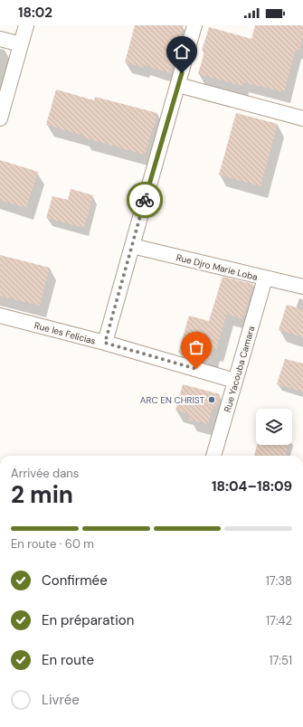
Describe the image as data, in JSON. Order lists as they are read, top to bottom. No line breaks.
{"streets":{"street":["Rue Djro Marie Loba","Rue les Felicias","Rue Yacouba Camara"]},"crossings":[["Rue Djro Marie Loba","Rue Yacouba Camara"],["Rue les Felicias","Rue Yacouba Camara"]],"places":["ARC EN CHRIST"],"page":{"status":"18:02","heading":["2 min","Arrivée dans","18:04–18:09"],"bar":"En route · 60 m","list":[["Confirmée","17:38"],["En préparation","17:42"],["En route","17:51"],"Livrée"]}}
